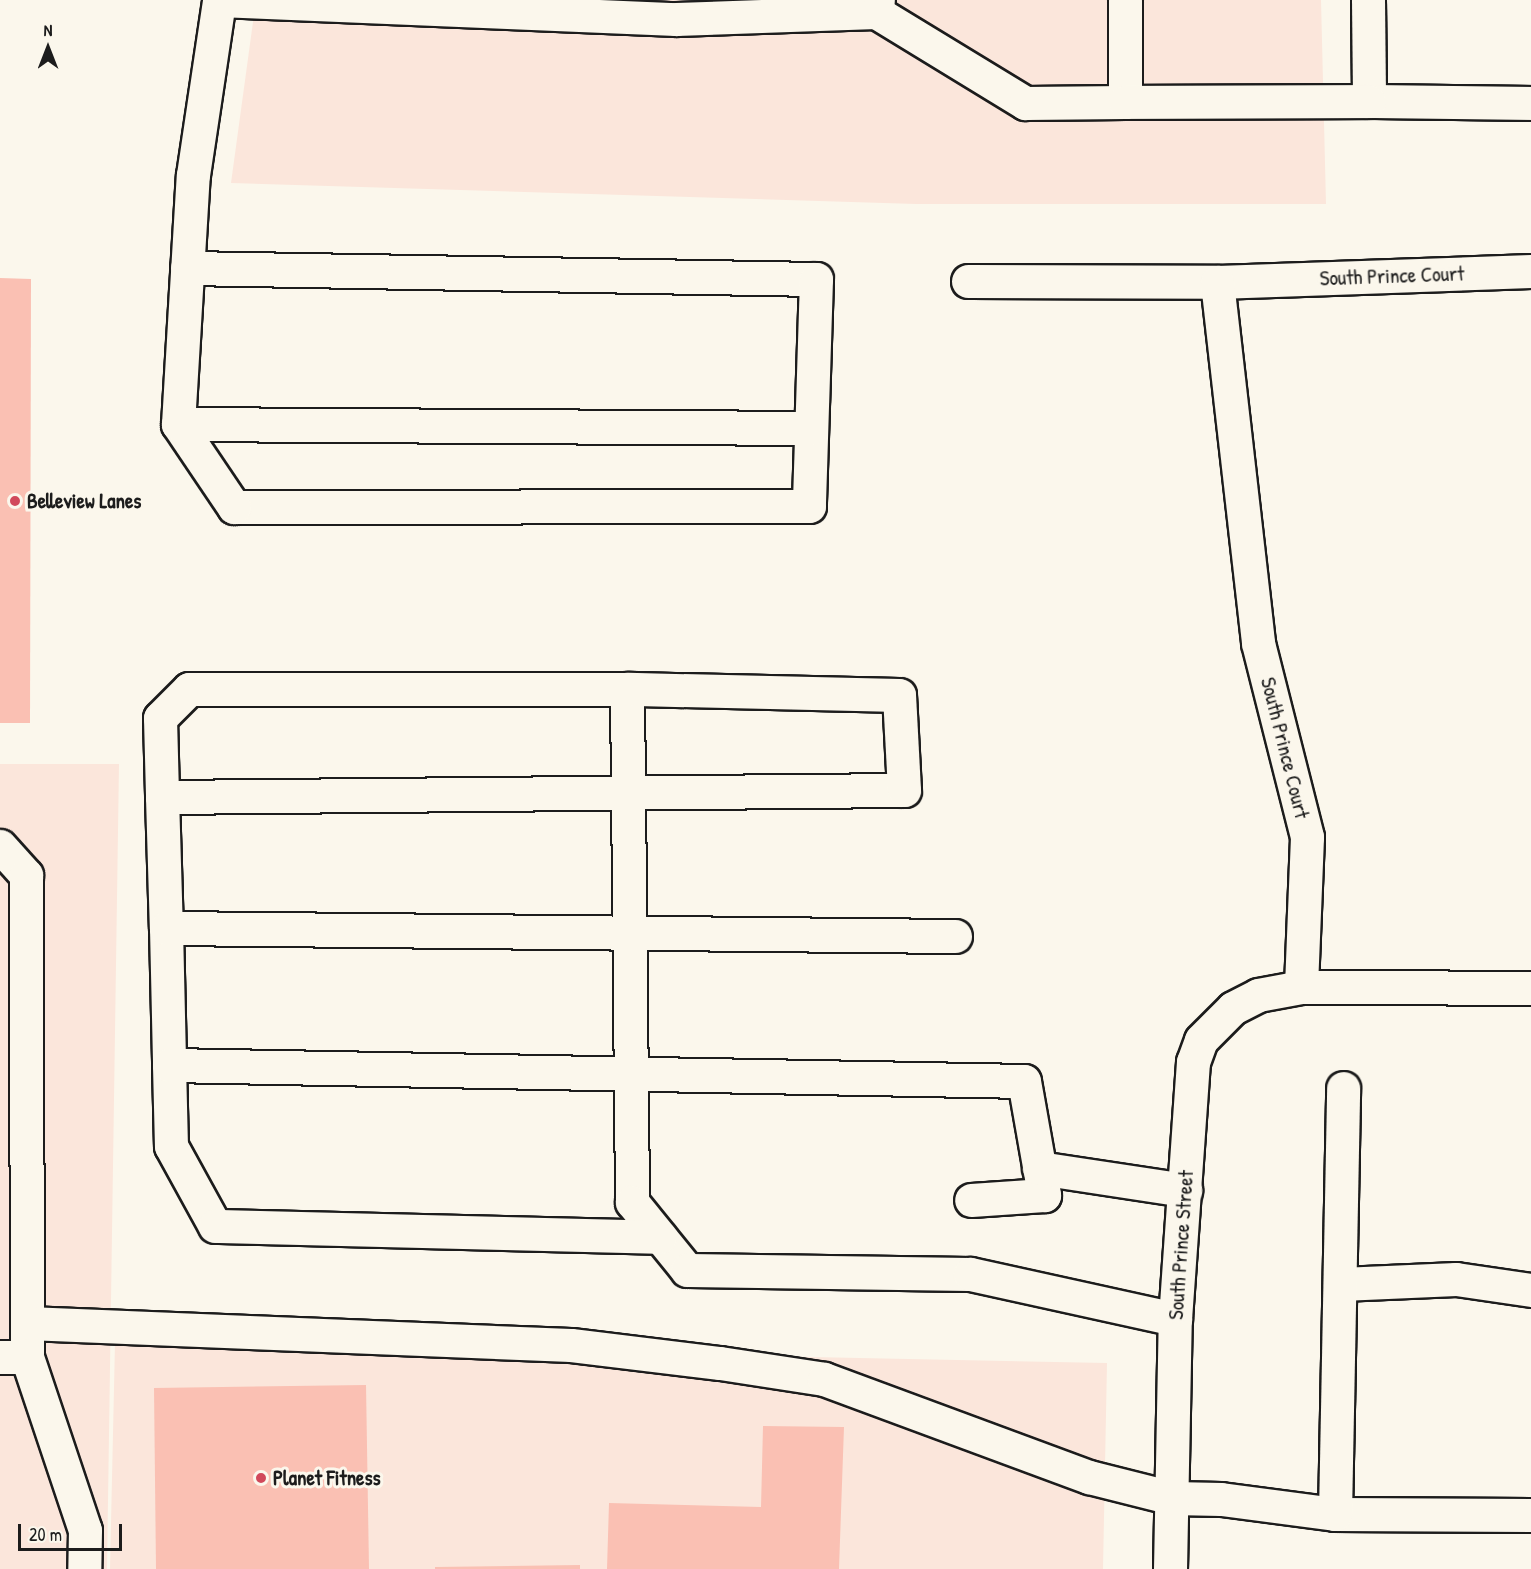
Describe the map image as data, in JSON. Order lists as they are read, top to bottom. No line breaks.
{"streets":{"street":["South Prince Court","South Prince Street"]},"crossings":[["South Prince Court","South Prince Street"]],"places":["Belleview Lanes","Planet Fitness"],"scale_bar":"20 m","north":"top"}
